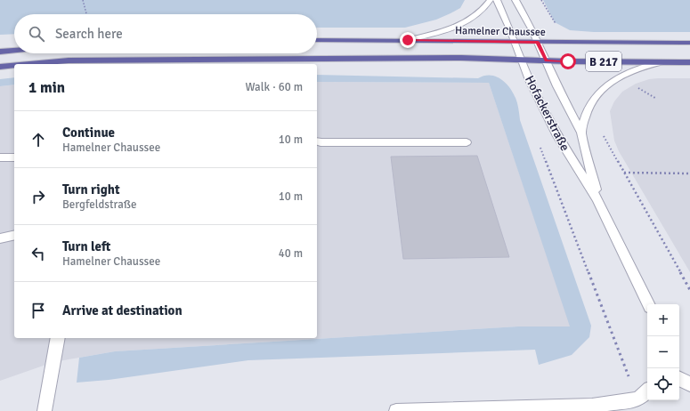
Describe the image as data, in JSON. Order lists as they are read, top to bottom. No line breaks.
{"streets":{"main road":["Hamelner Chaussee","B 217"],"street":["Hofackerstraße"]},"crossings":[["Hamelner Chaussee","Hofackerstraße"],["B 217","Hofackerstraße"]],"page":{"search":"Search here","heading":["1 min","Walk · 60 m"],"list":[["Continue","Hamelner Chaussee","10 m"],["Turn right","Bergfeldstraße","10 m"],["Turn left","Hamelner Chaussee","40 m"],"Arrive at destination"],"map_buttons":["+","−"]}}
